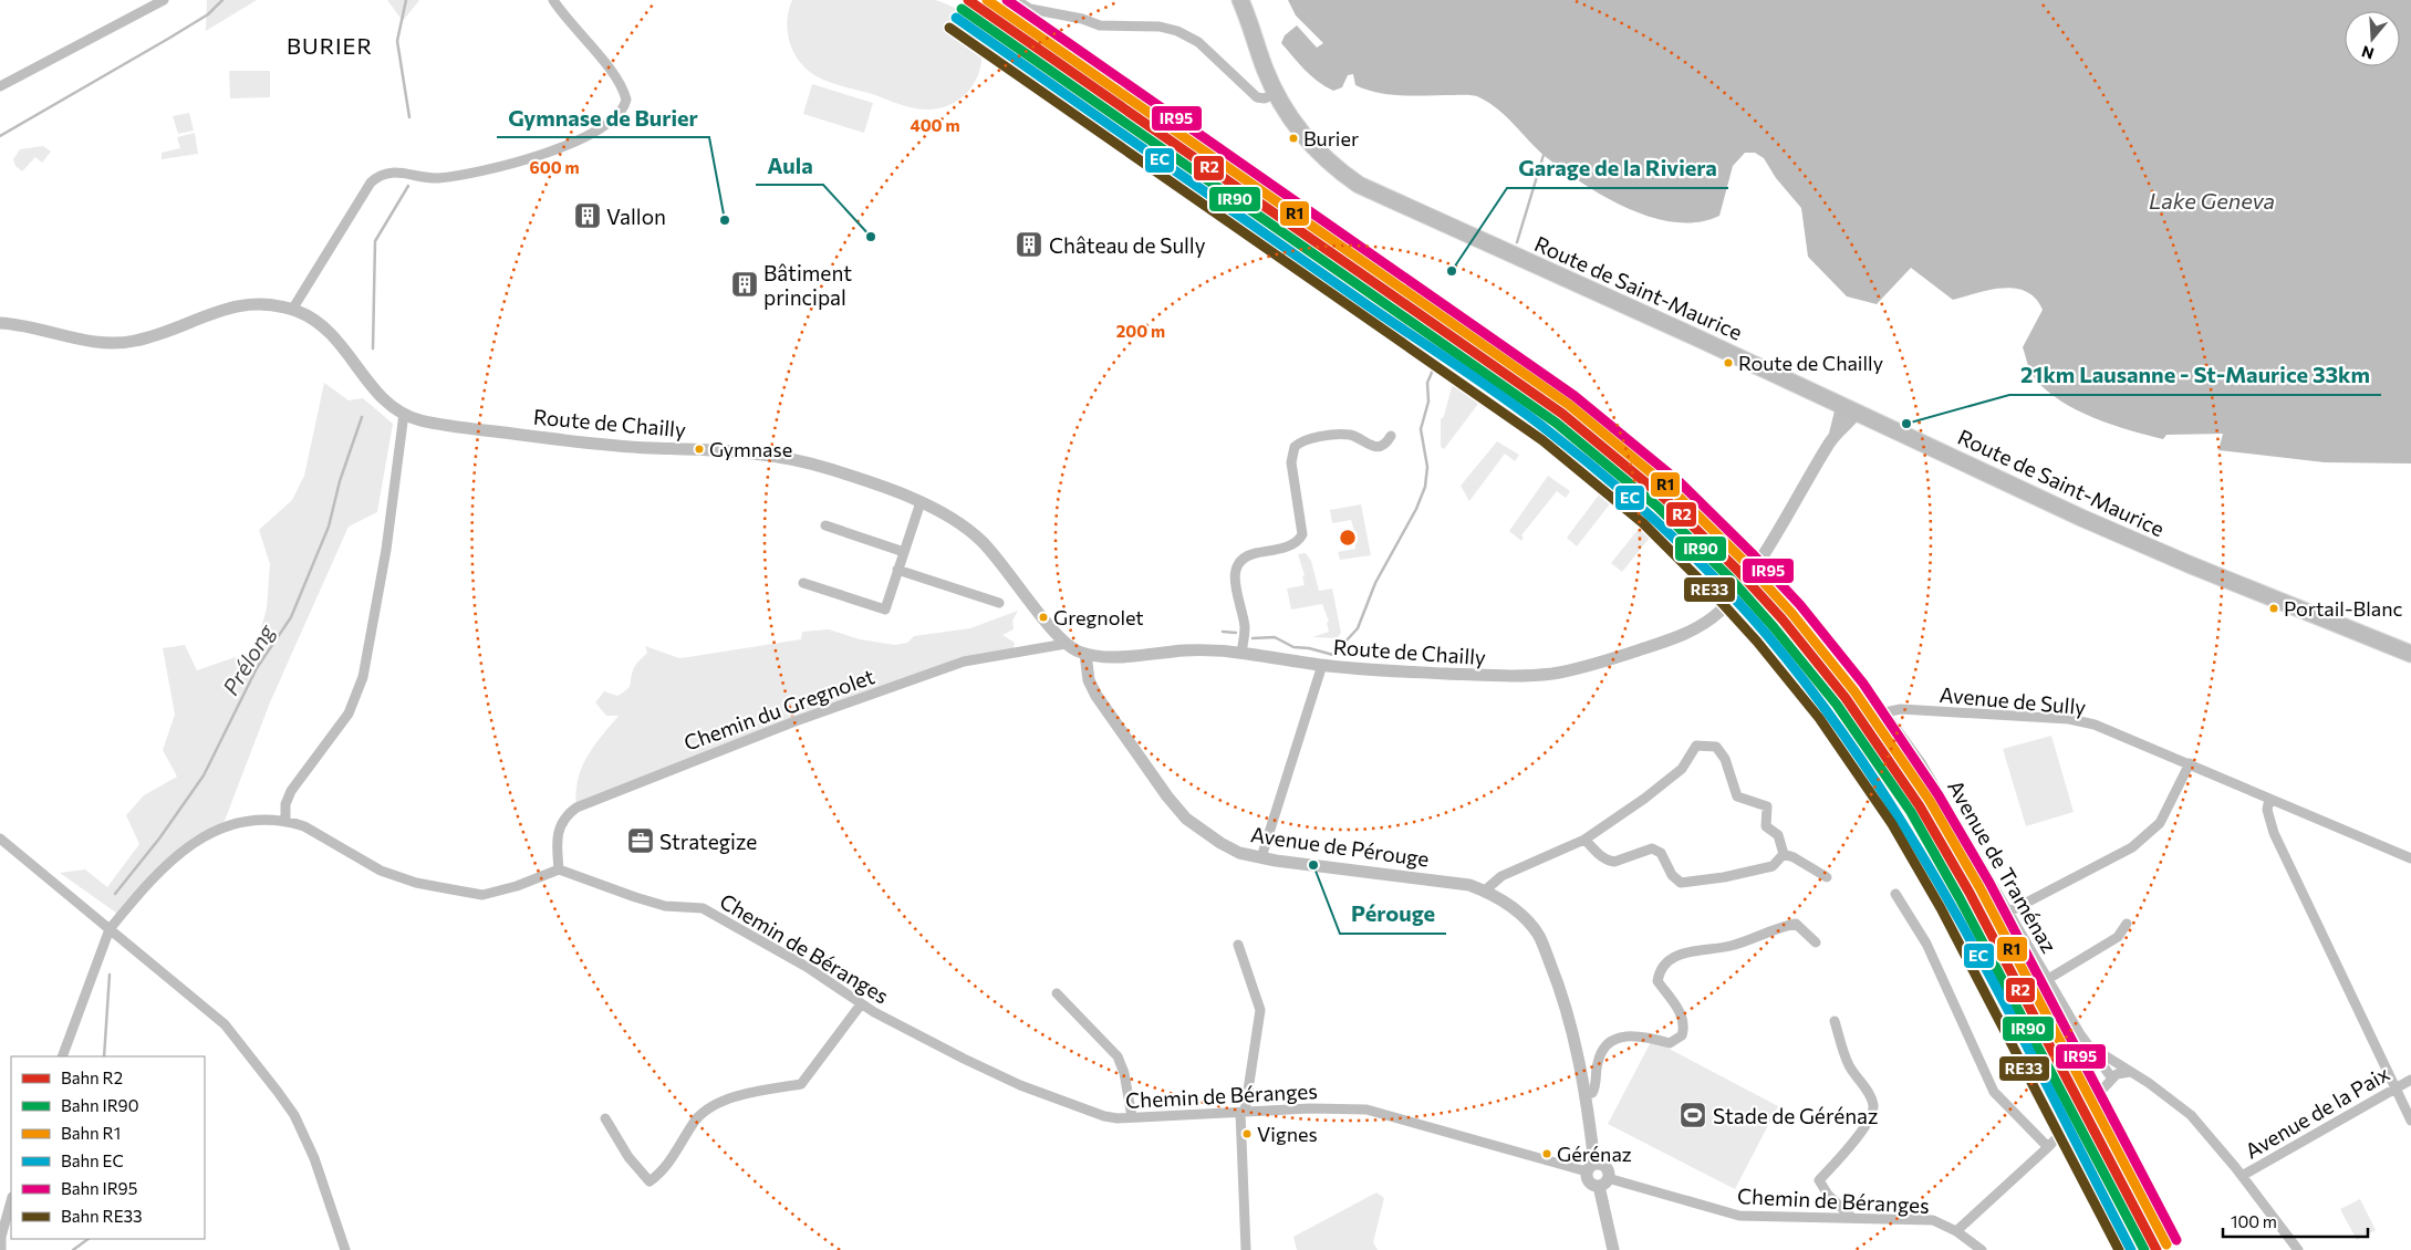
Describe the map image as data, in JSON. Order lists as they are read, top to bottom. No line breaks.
{"streets":{"main road":["Route de Saint-Maurice"],"street":["Route de Chailly","Avenue de Sully","Chemin du Gregnolet","Avenue de Pérouge","Avenue de Traménaz","Chemin de Béranges","Avenue de la Paix"]},"crossings":[["Route de Saint-Maurice","Route de Chailly"],["Route de Chailly","Chemin du Gregnolet"],["Route de Chailly","Avenue de Pérouge"],["Avenue de Sully","Avenue de Traménaz"],["Chemin du Gregnolet","Chemin de Béranges"],["Avenue de Pérouge","Chemin de Béranges"],["Avenue de Traménaz","Chemin de Béranges"],["Avenue de Traménaz","Avenue de la Paix"]],"districts":["BURIER"],"water":["Lake Geneva","Prélong"],"places":{"other":["Burier","Gymnase de Burier","Aula","Garage de la Riviera","Route de Chailly","21km Lausanne - St-Maurice 33km","Gymnase","Portail-Blanc","Gregnolet","Pérouge","Vignes","Gérénaz"],"building":["Vallon","Château de Sully","Bâtiment principal"],"office":["Strategize"],"sports":["Stade de Gérénaz"]},"lines":["rail line R2","rail line R1","rail line IR95","rail line IR90","rail line EC","rail line RE33"],"legend":["Bahn R2","Bahn IR90","Bahn R1","Bahn EC","Bahn IR95","Bahn RE33"],"scale_bar":"100 m","north":"bottom","rings":["400 m","600 m","200 m"]}
